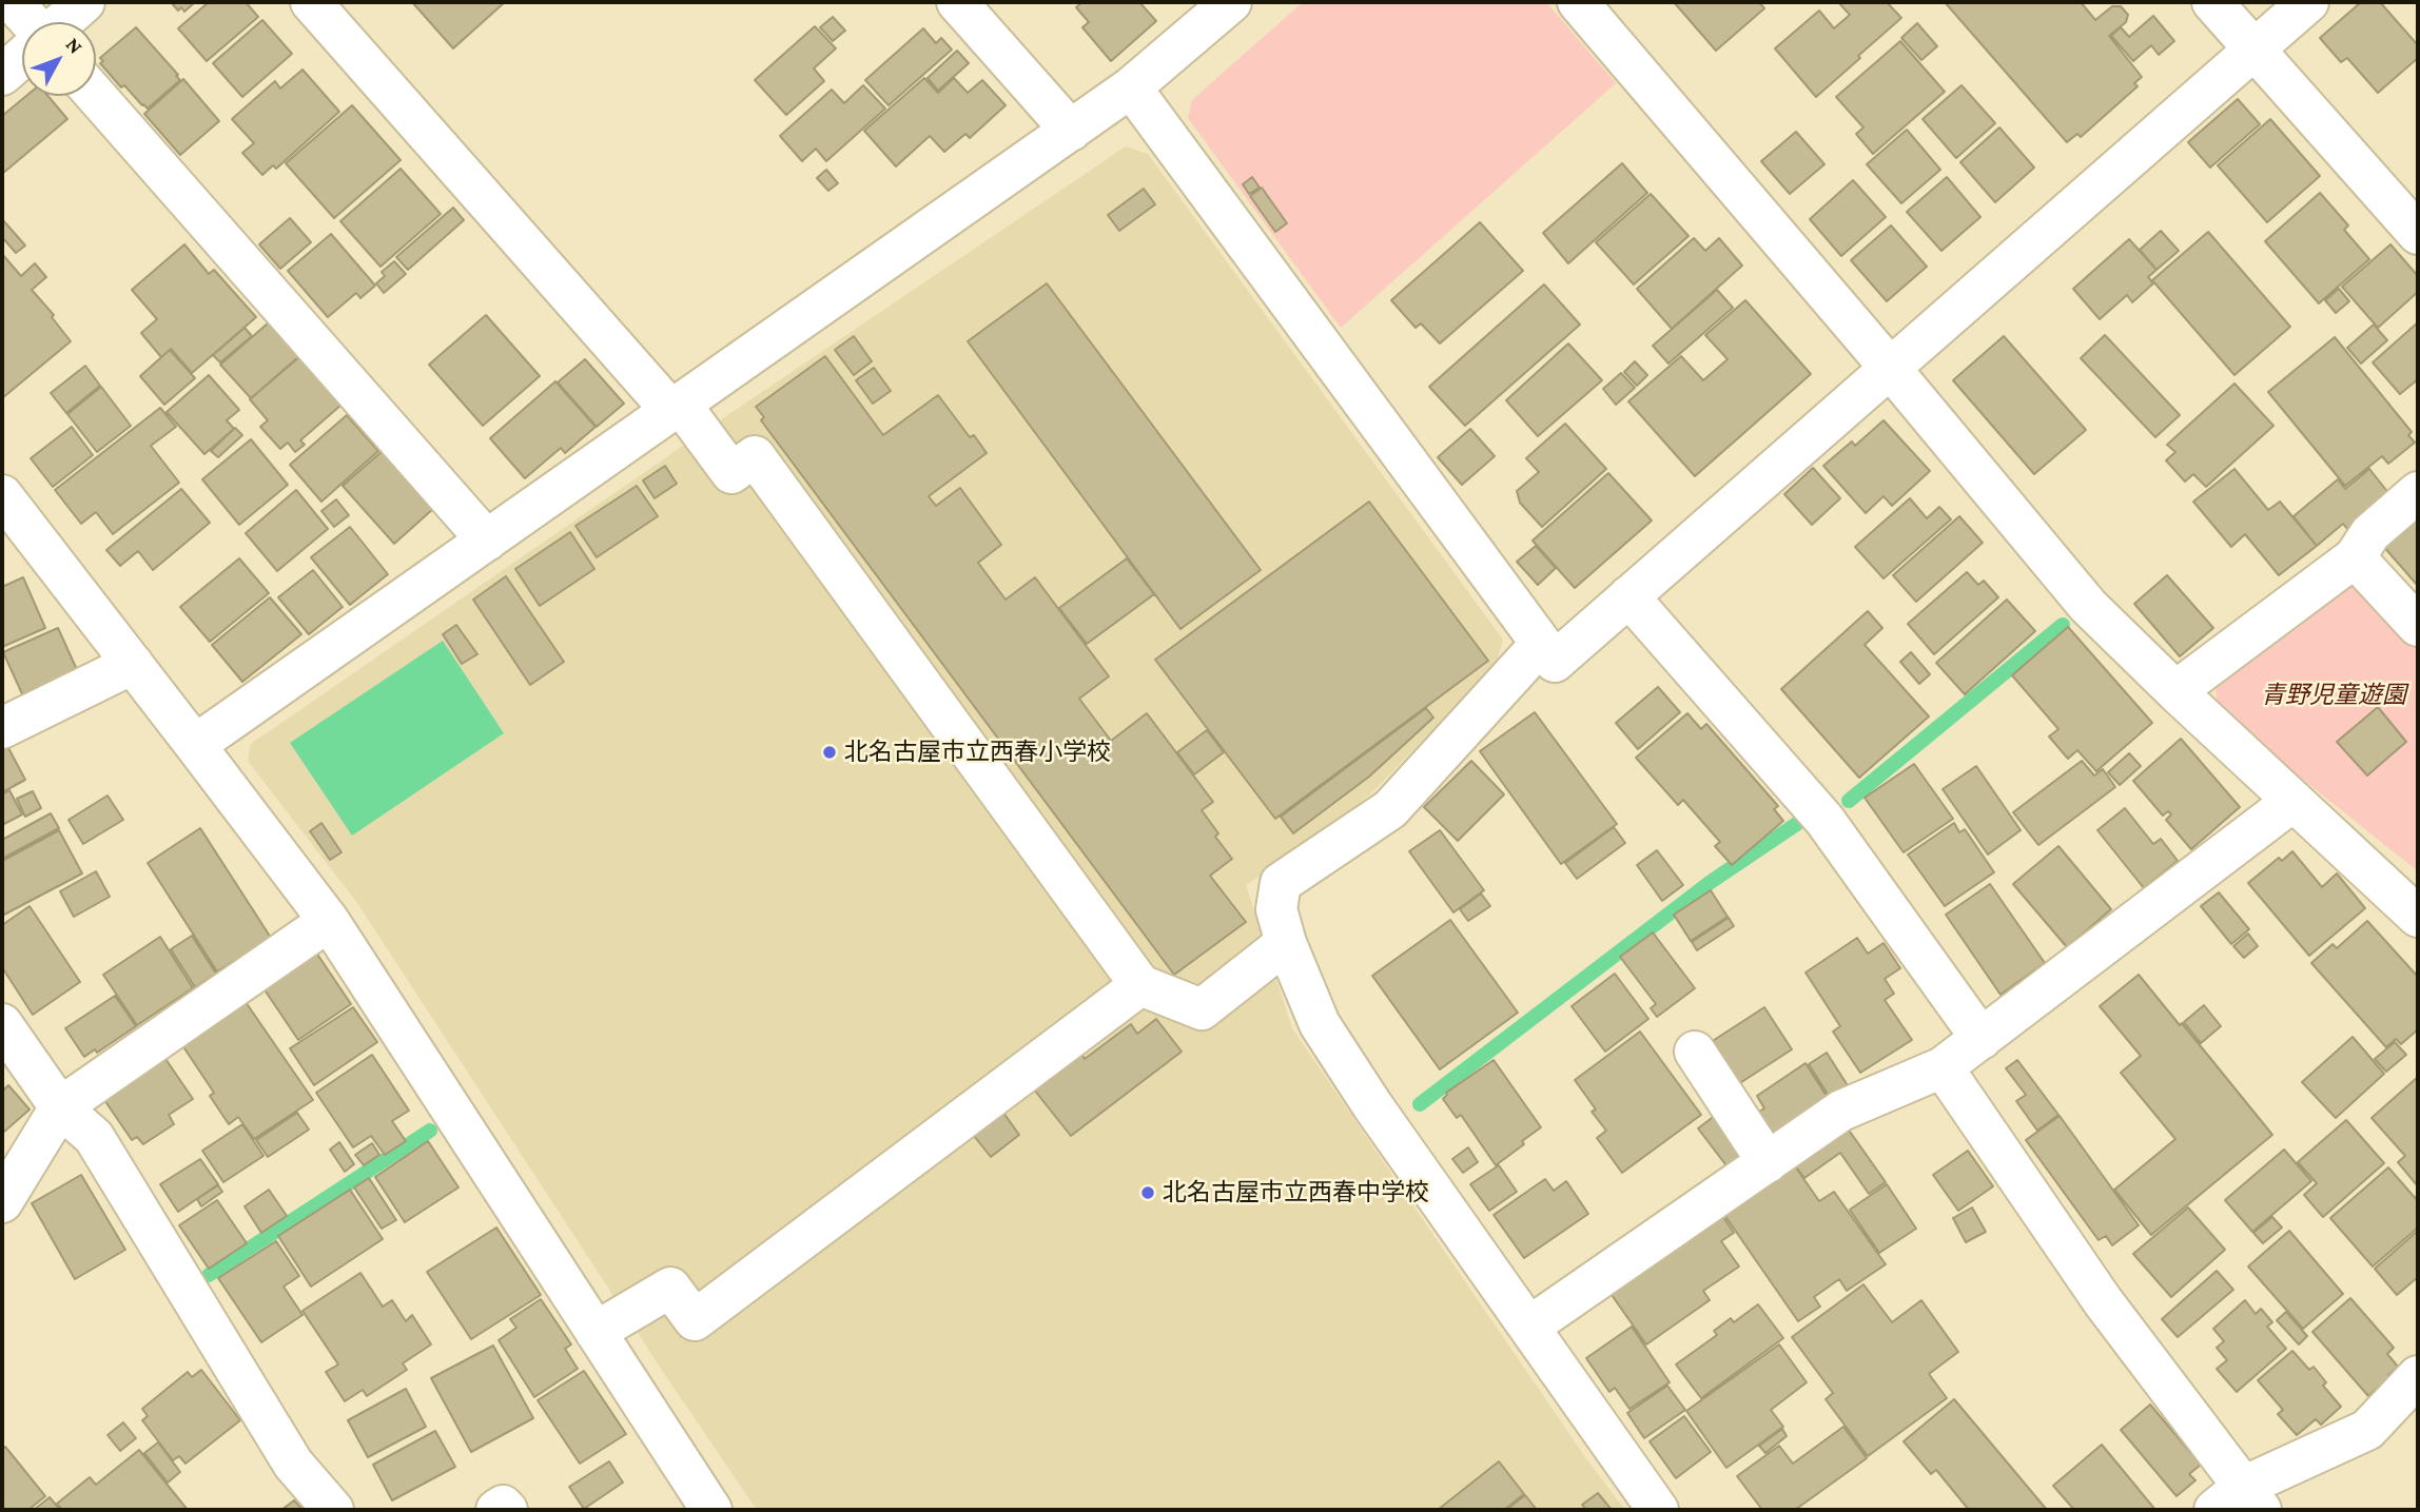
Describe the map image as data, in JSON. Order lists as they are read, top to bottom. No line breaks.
{"parks":["青野児童遊園"],"places":["北名古屋市立西春小学校","北名古屋市立西春中学校"],"north":"top right"}
